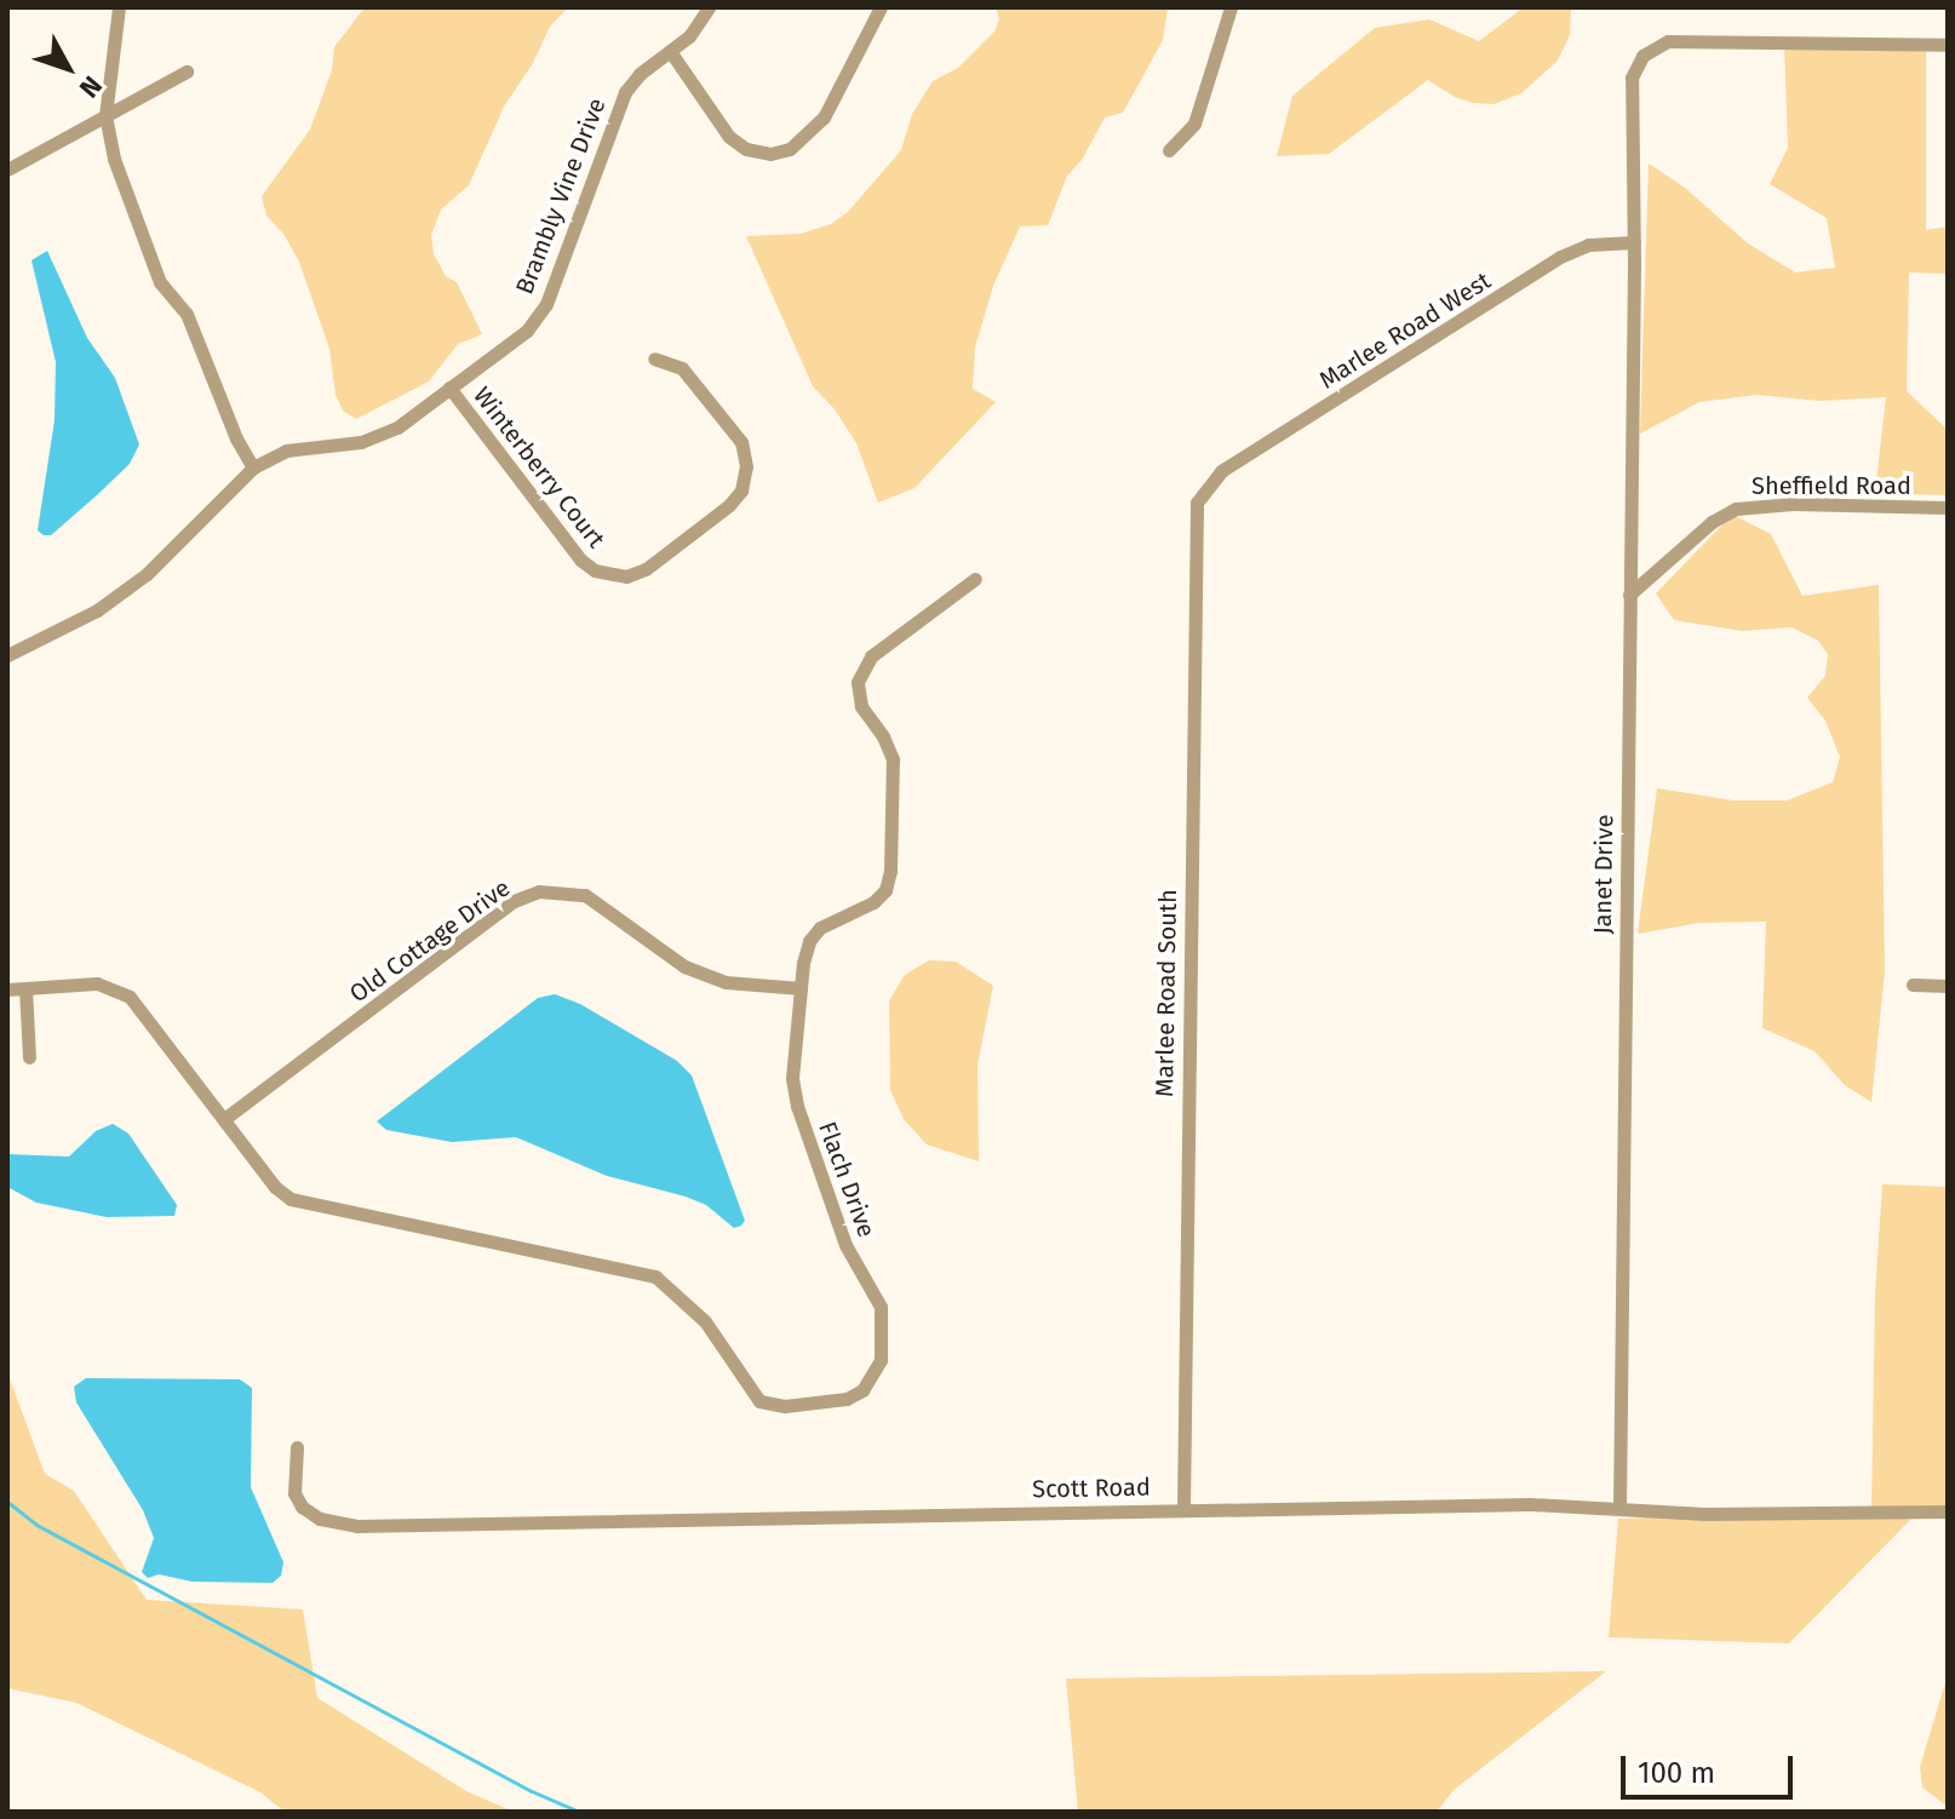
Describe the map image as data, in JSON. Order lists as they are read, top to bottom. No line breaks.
{"streets":{"street":["Brambly Vine Drive","Marlee Road West","Winterberry Court","Sheffield Road","Janet Drive","Old Cottage Drive","Marlee Road South","Flach Drive","Scott Road"]},"crossings":[["Brambly Vine Drive","Winterberry Court"],["Marlee Road West","Janet Drive"],["Marlee Road West","Marlee Road South"],["Sheffield Road","Janet Drive"],["Janet Drive","Scott Road"],["Old Cottage Drive","Flach Drive"],["Marlee Road South","Scott Road"]],"scale_bar":"100 m","north":"bottom right"}
